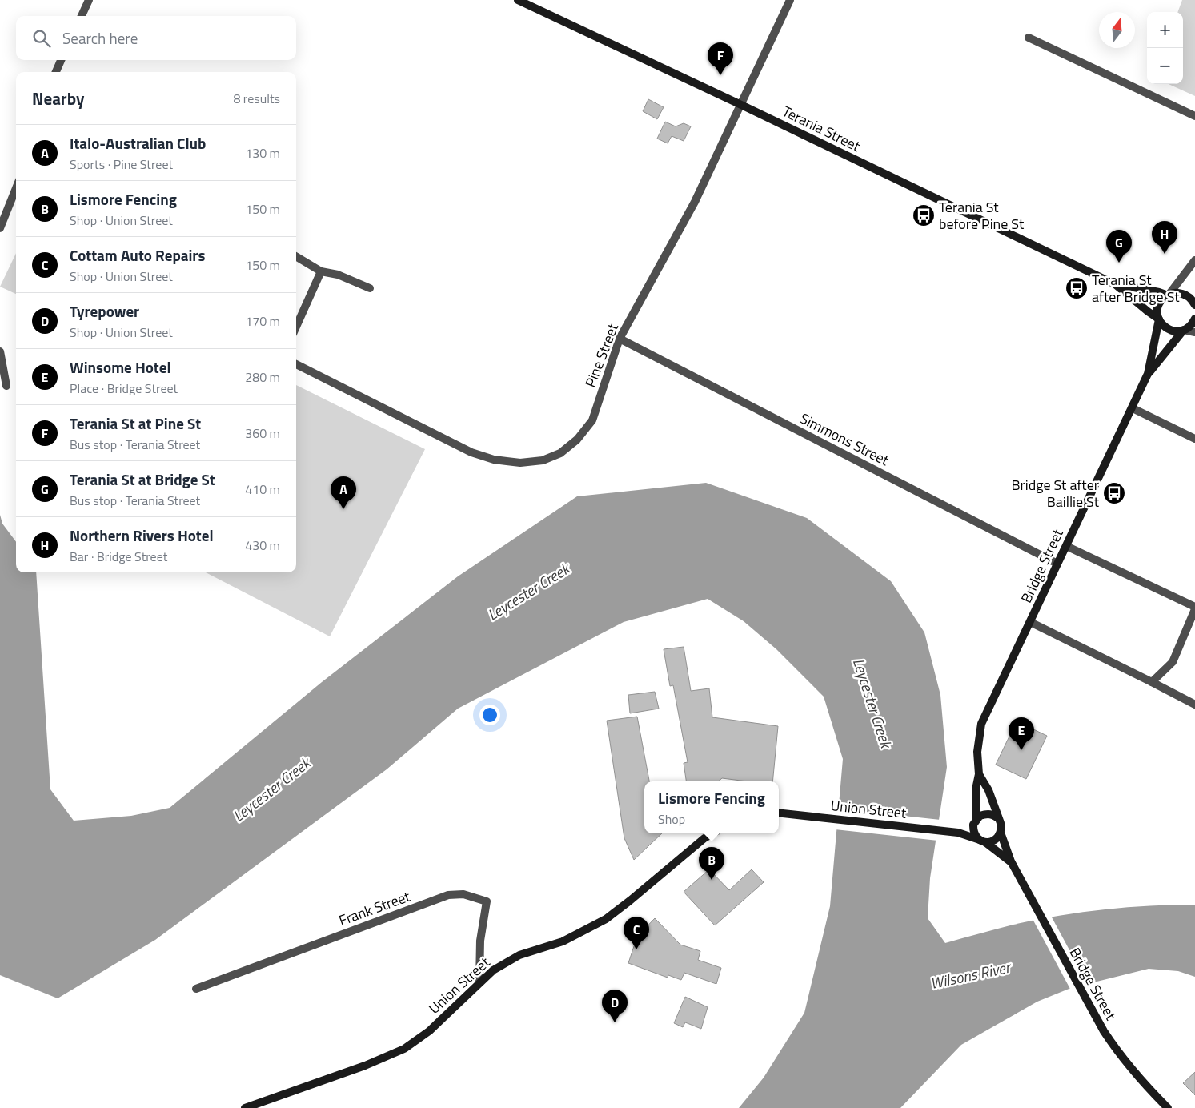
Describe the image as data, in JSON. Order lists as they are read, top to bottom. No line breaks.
{"streets":{"main road":["Terania Street","Bridge Street","Union Street"],"street":["Pine Street","Simmons Street","Frank Street"]},"crossings":[["Terania Street","Pine Street"],["Terania Street","Bridge Street"],["Pine Street","Simmons Street"],["Simmons Street","Bridge Street"],["Bridge Street","Union Street"],["Union Street","Frank Street"]],"water":["Leycester Creek","Wilsons River"],"places":{"bus stop":["Terania St before Pine St","Terania St after Bridge St","Bridge St after Baillie St"]},"north":"top","page":{"map_buttons":["+","−"],"search":"Search here","pins":["F","H","G","A","E","B","C","D"],"heading":["Nearby","8 results"],"list":[{"mark":"A","name":"Italo-Australian Club","note":"Sports · Pine Street","value":"130 m"},{"mark":"B","name":"Lismore Fencing","note":"Shop · Union Street","value":"150 m"},{"mark":"C","name":"Cottam Auto Repairs","note":"Shop · Union Street","value":"150 m"},{"mark":"D","name":"Tyrepower","note":"Shop · Union Street","value":"170 m"},{"mark":"E","name":"Winsome Hotel","note":"Place · Bridge Street","value":"280 m"},{"mark":"F","name":"Terania St at Pine St","note":"Bus stop · Terania Street","value":"360 m"},{"mark":"G","name":"Terania St at Bridge St","note":"Bus stop · Terania Street","value":"410 m"},{"mark":"H","name":"Northern Rivers Hotel","note":"Bar · Bridge Street","value":"430 m"}],"popup":["Lismore Fencing","Shop"]}}
